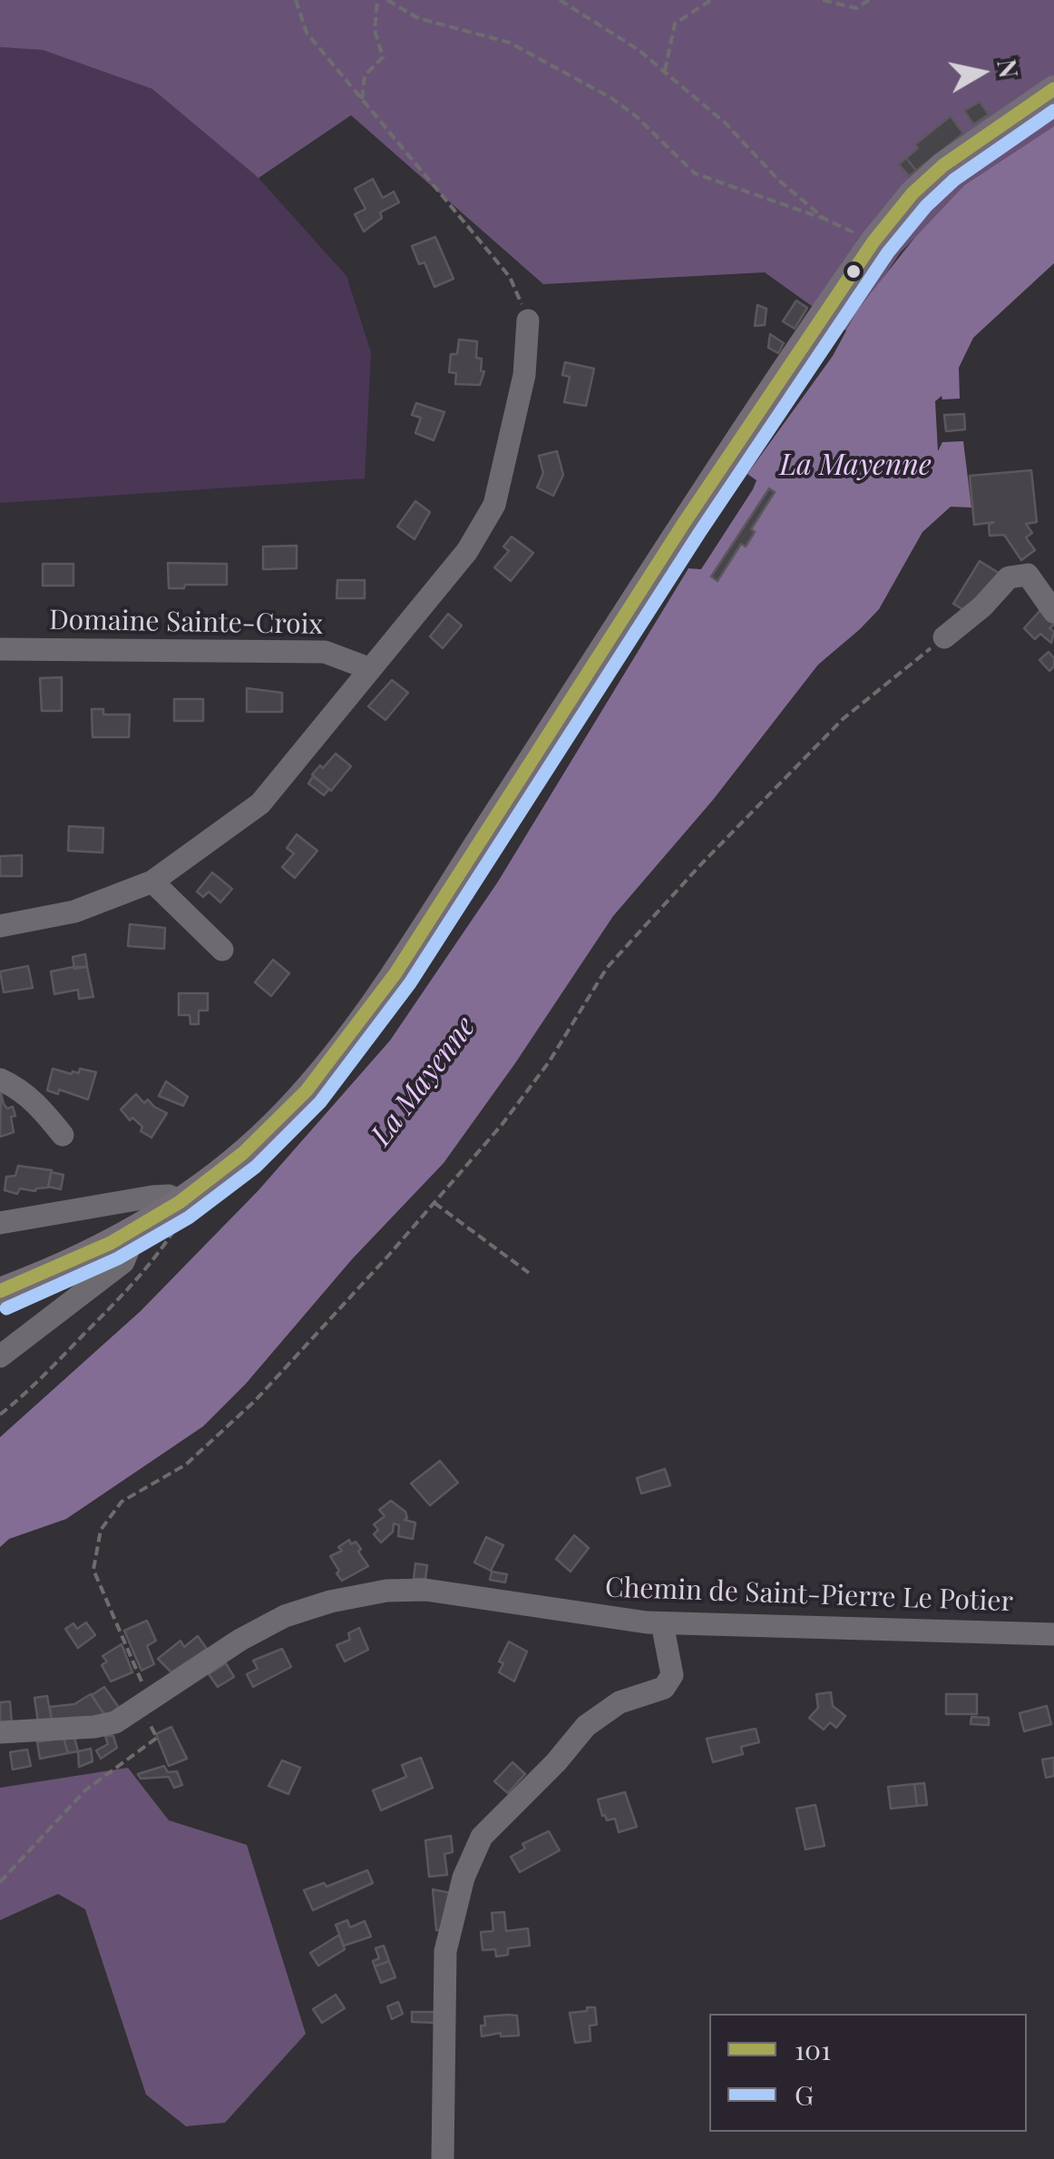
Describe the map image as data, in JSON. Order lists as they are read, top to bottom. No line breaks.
{"streets":{"street":["Domaine Sainte-Croix","Chemin de Saint-Pierre Le Potier"]},"water":["La Mayenne"],"lines":["transit line 101","transit line G"],"legend":["101","G"],"north":"right"}
